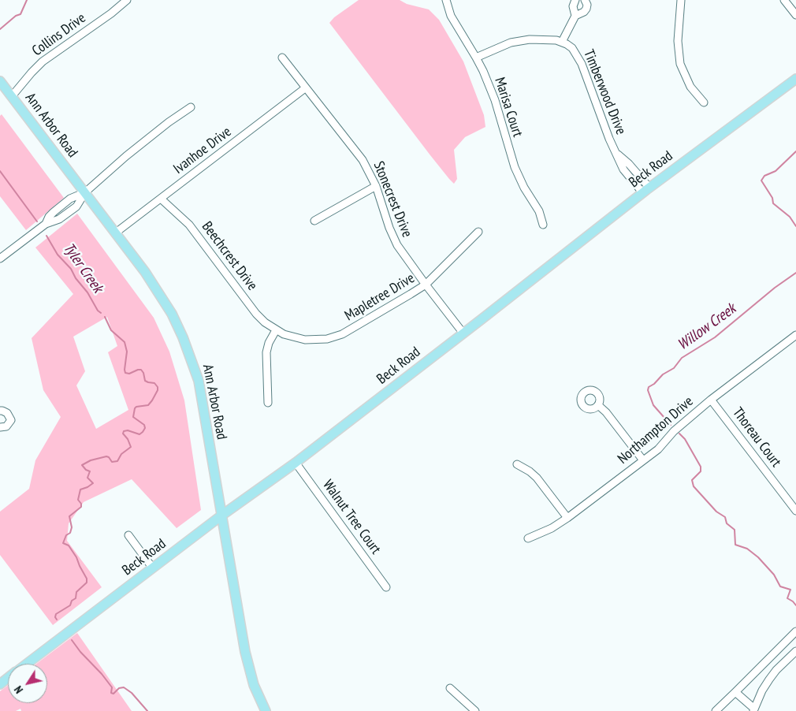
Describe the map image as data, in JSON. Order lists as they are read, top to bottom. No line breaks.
{"streets":{"main road":["Ann Arbor Road","Beck Road"],"street":["Collins Drive","Timberwood Drive","Marisa Court","Ivanhoe Drive","Stonecrest Drive","Beechcrest Drive","Mapletree Drive","Northampton Drive","Thoreau Court","Walnut Tree Court"]},"crossings":[["Collins Drive","Ann Arbor Road"],["Timberwood Drive","Beck Road"],["Ann Arbor Road","Ivanhoe Drive"],["Ann Arbor Road","Beck Road"],["Ivanhoe Drive","Stonecrest Drive"],["Ivanhoe Drive","Beechcrest Drive"],["Beck Road","Stonecrest Drive"],["Beck Road","Walnut Tree Court"],["Stonecrest Drive","Mapletree Drive"],["Beechcrest Drive","Mapletree Drive"],["Northampton Drive","Thoreau Court"]],"water":["Tyler Creek","Willow Creek"],"north":"bottom left"}
